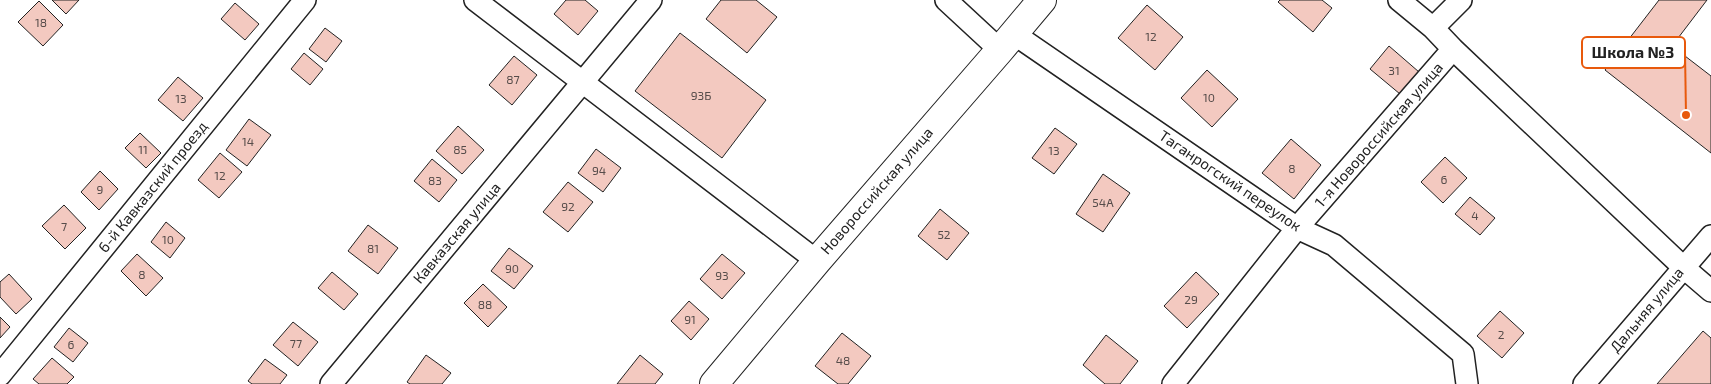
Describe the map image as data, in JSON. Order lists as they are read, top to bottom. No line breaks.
{"streets":{"street":["1-я Новороссийская улица","Таганрогский переулок","6-й Кавказский проезд","Новороссийская улица","Кавказская улица","Дальняя улица"]},"crossings":[["1-я Новороссийская улица","Таганрогский переулок"],["Таганрогский переулок","Новороссийская улица"]],"places":["Школа №3"],"house_numbers":["18","12","31","87","93Б","10","13","14","11","85","13","8","94","12","6","83","9","54А","92","4","7","52","10","81","90","8","93","29","88","91","2","77","6","48"]}
